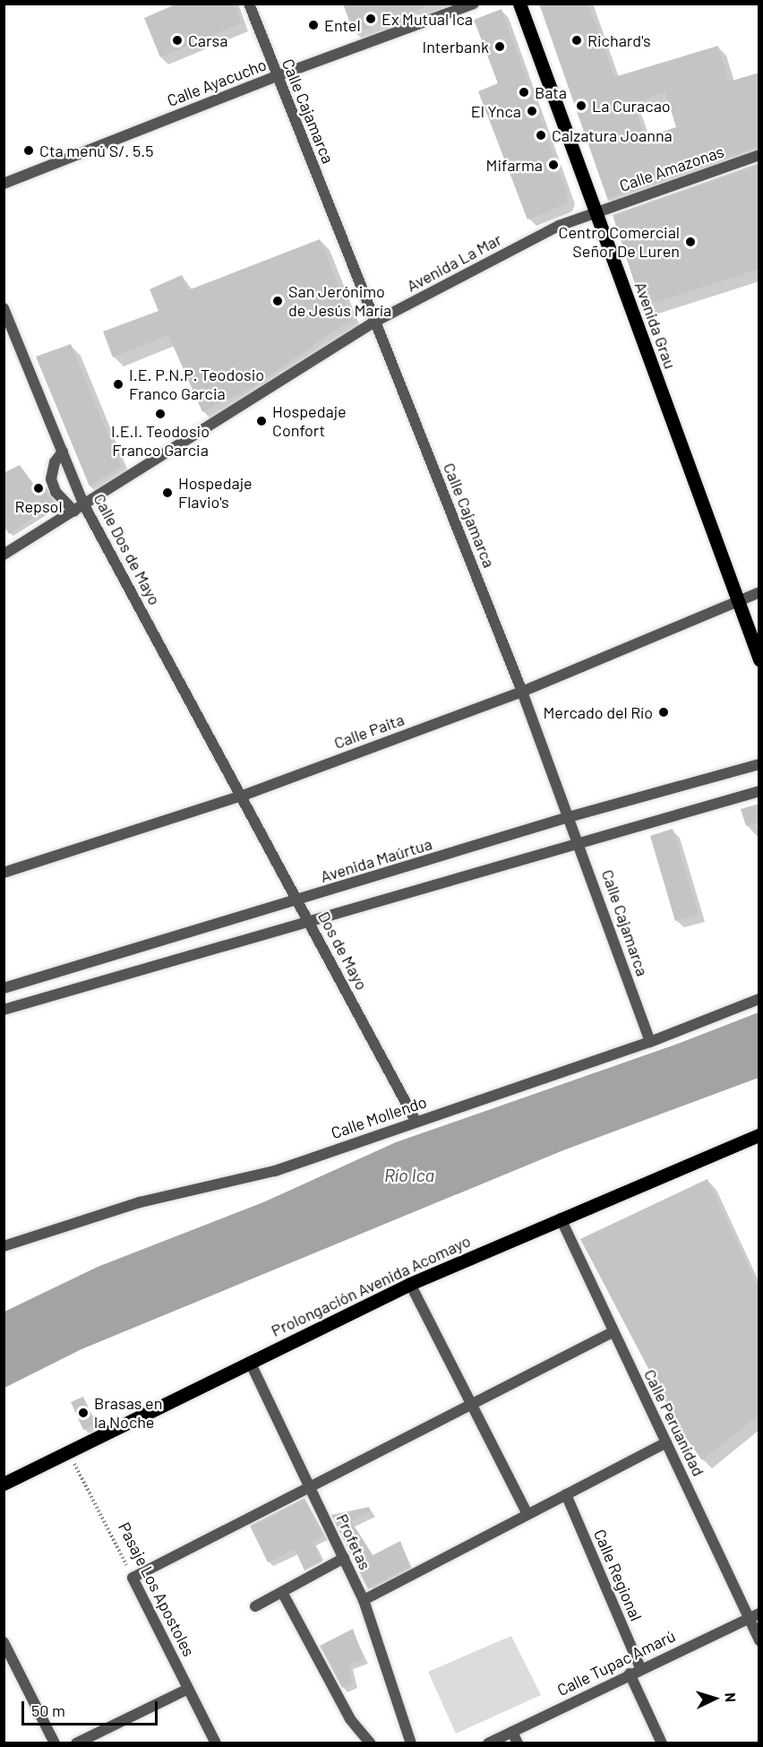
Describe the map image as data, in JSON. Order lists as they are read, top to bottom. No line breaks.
{"streets":{"main road":["Avenida Grau","Prolongación Avenida Acomayo"],"street":["Calle Ayacucho","Calle Cajamarca","Calle Amazonas","Avenida La Mar","Calle Dos de Mayo","Calle Paita","Avenida Maúrtua","Dos de Mayo","Calle Mollendo","Calle Peruanidad","Profetas","Calle Regional","Pasaje Los Apostoles","Calle Tupac Amarú"]},"crossings":[["Calle Ayacucho","Calle Cajamarca"],["Calle Cajamarca","Avenida La Mar"],["Calle Cajamarca","Calle Paita"],["Calle Cajamarca","Avenida Maúrtua"],["Calle Cajamarca","Calle Mollendo"],["Calle Amazonas","Avenida La Mar"],["Calle Amazonas","Avenida Grau"],["Avenida La Mar","Avenida Grau"],["Avenida La Mar","Calle Dos de Mayo"],["Avenida Grau","Calle Paita"],["Calle Dos de Mayo","Calle Paita"],["Calle Dos de Mayo","Dos de Mayo"],["Calle Paita","Dos de Mayo"],["Avenida Maúrtua","Dos de Mayo"],["Dos de Mayo","Calle Mollendo"],["Prolongación Avenida Acomayo","Calle Peruanidad"],["Prolongación Avenida Acomayo","Profetas"],["Prolongación Avenida Acomayo","Pasaje Los Apostoles"],["Calle Peruanidad","Calle Tupac Amarú"],["Calle Regional","Calle Tupac Amarú"]],"water":["Río Ica"],"places":["Ex Mutual Ica","Entel","Carsa","Richard's","Interbank","Bata","La Curacao","El Ynca","Calzatura Joanna","Cta menú S/. 5.5","Mifarma","Centro Comercial Señor De Luren","San Jerónimo de Jesús María","I.E. P.N.P. Teodosio Franco Garcia","I.E.I. Teodosio Franco Garcia","Hospedaje Confort","Repsol","Hospedaje Flavio's","Mercado del Río","Brasas en la Noche"],"scale_bar":"50 m","north":"right"}
